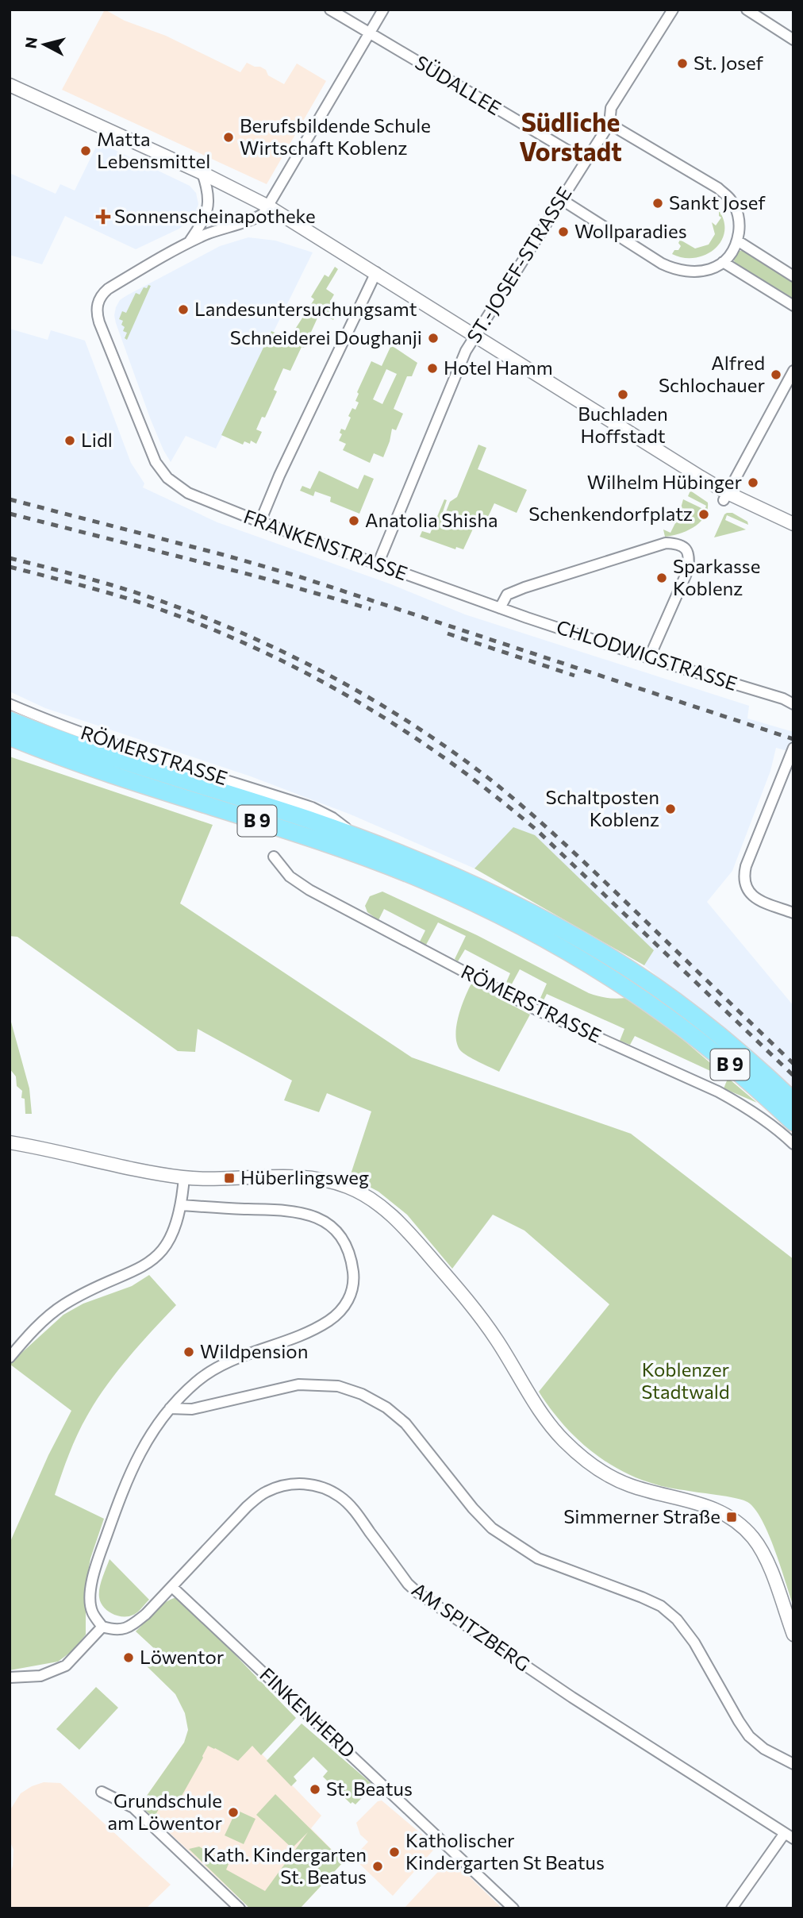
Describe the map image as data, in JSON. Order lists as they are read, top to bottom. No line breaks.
{"streets":{"highway":["B 9"],"street":["SÜDALLEE","ST.-JOSEF-STRASSE","FRANKENSTRASSE","CHLODWIGSTRASSE","RÖMERSTRASSE","AM SPITZBERG","FINKENHERD"]},"crossings":[["SÜDALLEE","ST.-JOSEF-STRASSE"],["ST.-JOSEF-STRASSE","FRANKENSTRASSE"],["FRANKENSTRASSE","CHLODWIGSTRASSE"],["RÖMERSTRASSE","B 9"],["AM SPITZBERG","FINKENHERD"]],"districts":["Südliche Vorstadt"],"parks":["Koblenzer Stadtwald"],"places":{"other":["St. Josef","Berufsbildende Schule Wirtschaft Koblenz","Matta Lebensmittel","Sankt Josef","Wollparadies","Landesuntersuchungsamt","Schneiderei Doughanji","Hotel Hamm","Alfred Schlochauer","Buchladen Hoffstadt","Lidl","Wilhelm Hübinger","Schenkendorfplatz","Anatolia Shisha","Sparkasse Koblenz","Schaltposten Koblenz","Wildpension","Löwentor","St. Beatus","Grundschule am Löwentor","Katholischer Kindergarten St Beatus","Kath. Kindergarten St. Beatus"],"health":["Sonnenscheinapotheke"],"transit":["Hüberlingsweg","Simmerner Straße"]},"north":"left"}
